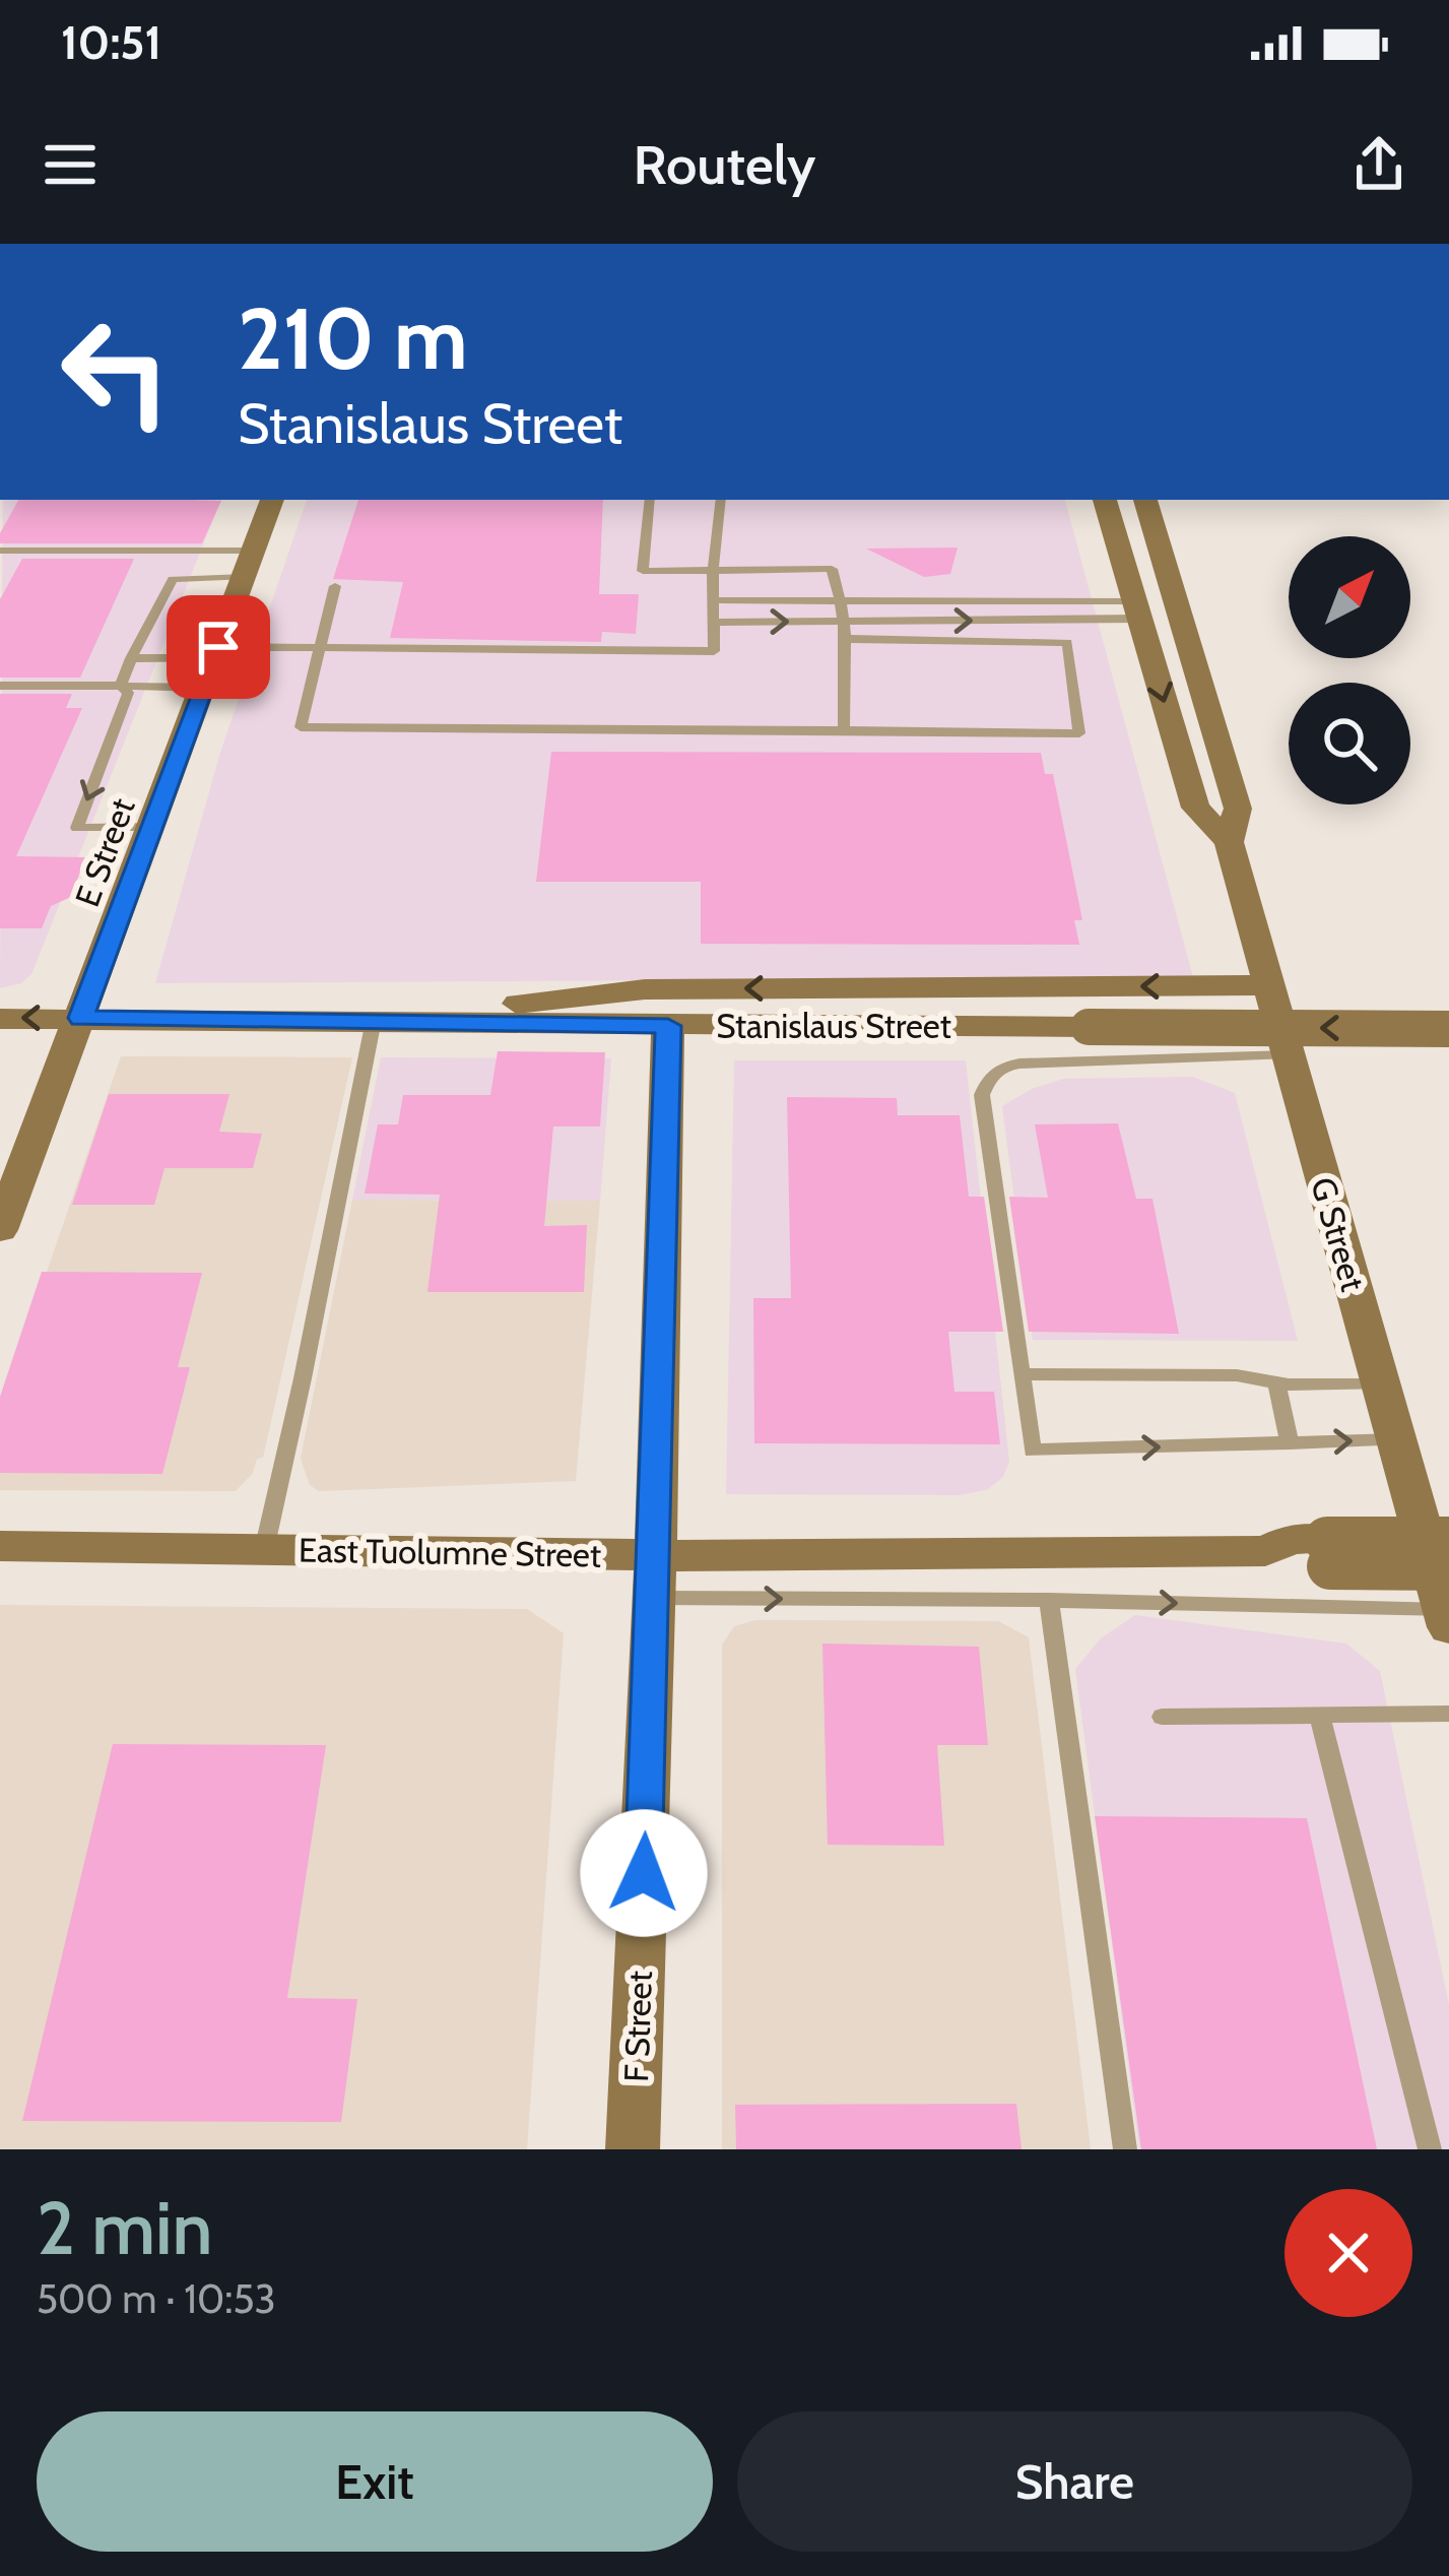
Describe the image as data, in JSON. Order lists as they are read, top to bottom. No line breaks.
{"streets":{"street":["E Street","Stanislaus Street","G Street","East Tuolumne Street","F Street"]},"crossings":[["E Street","Stanislaus Street"],["Stanislaus Street","F Street"],["G Street","East Tuolumne Street"],["East Tuolumne Street","F Street"]],"north":"top right","page":{"status":"10:51","header":"Routely","turn":["210 m","Stanislaus Street"],"heading":["2 min","500 m · 10:53"],"buttons":["Exit","Share"]}}
